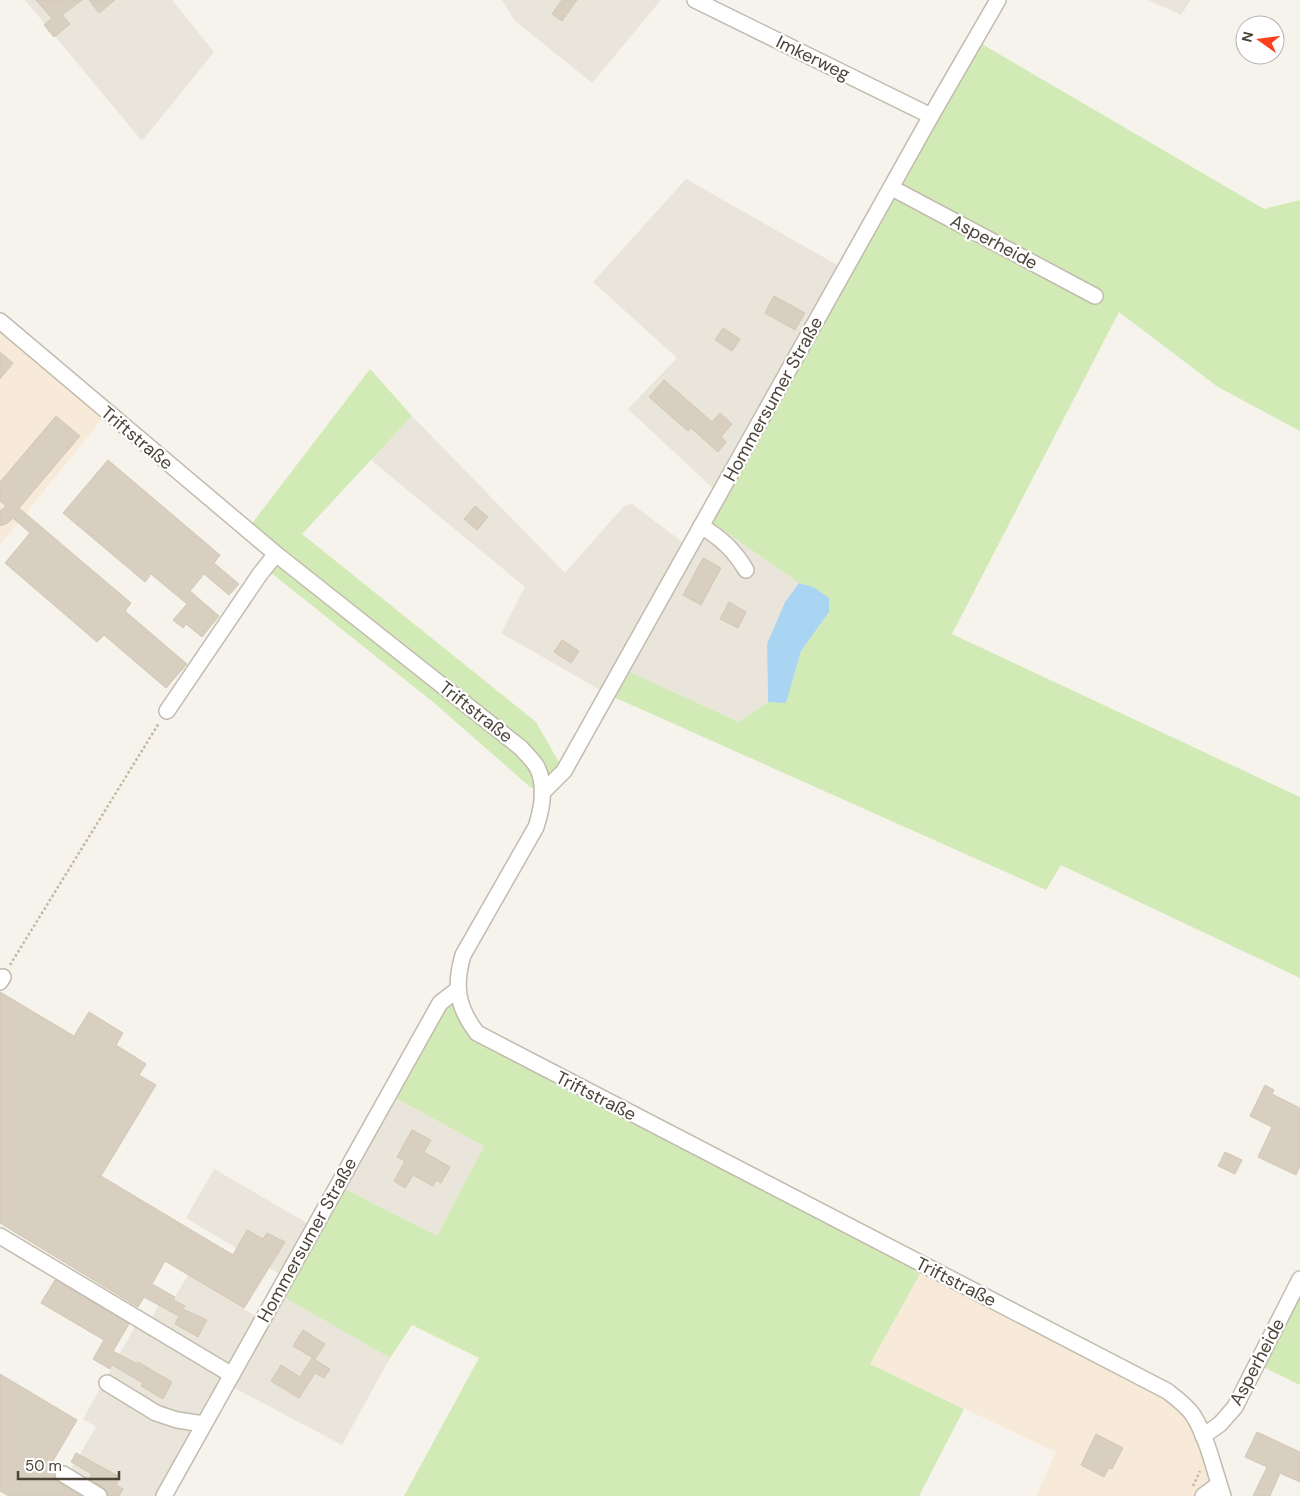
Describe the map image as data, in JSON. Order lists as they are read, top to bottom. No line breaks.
{"streets":{"street":["Imkerweg","Asperheide","Hommersumer Straße","Triftstraße"]},"crossings":[["Imkerweg","Hommersumer Straße"],["Asperheide","Hommersumer Straße"],["Asperheide","Triftstraße"],["Hommersumer Straße","Triftstraße"]],"scale_bar":"50 m","north":"left"}
